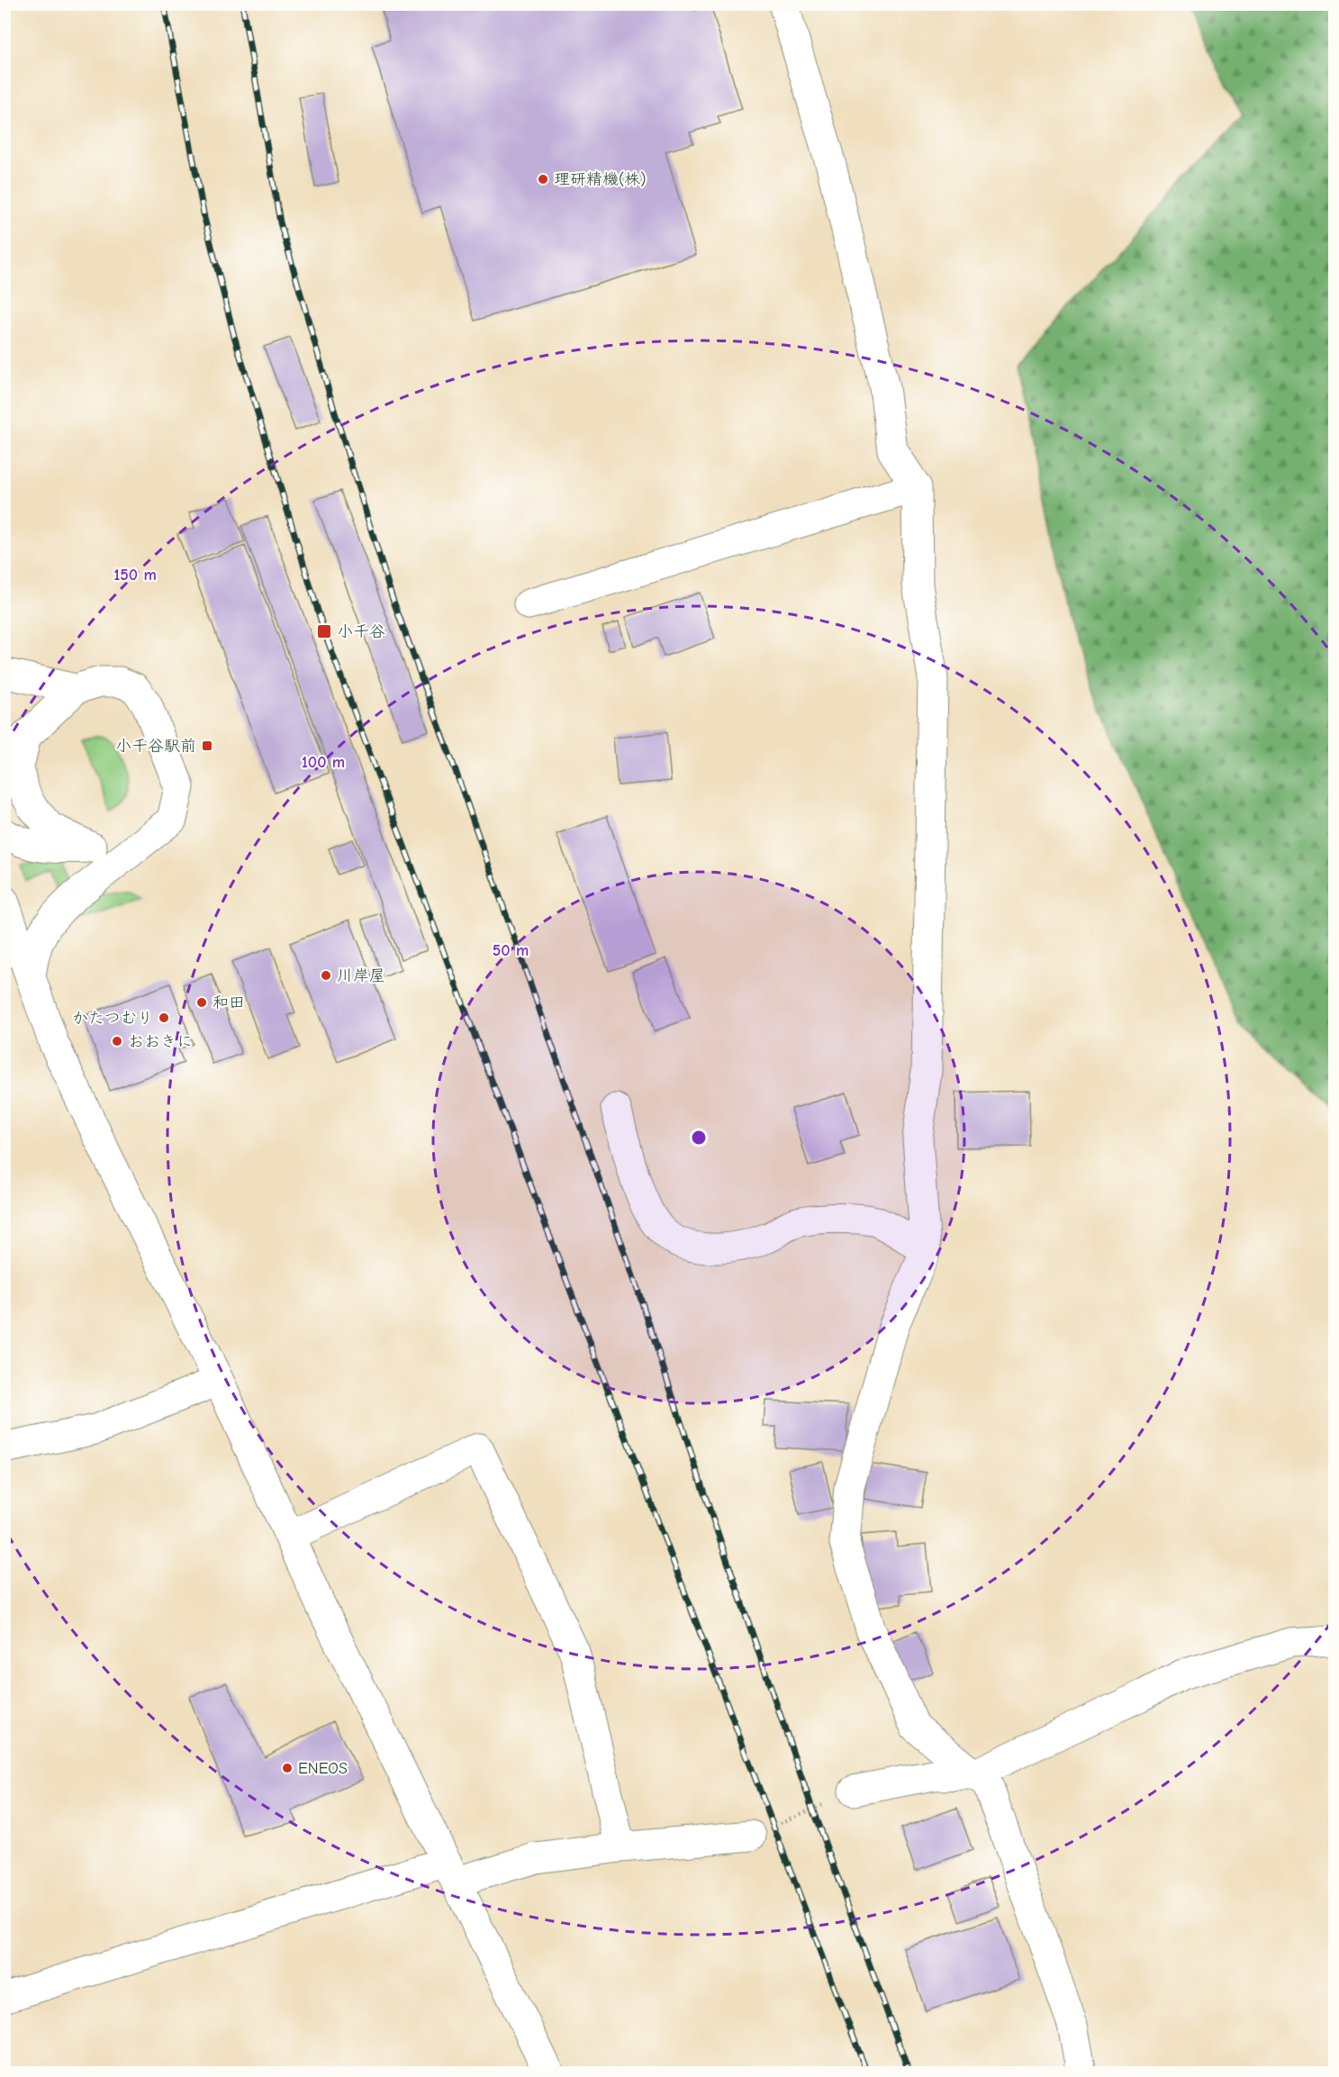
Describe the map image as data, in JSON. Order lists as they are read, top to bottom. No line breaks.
{"places":{"other":["理研精機(株)","川岸屋","和田","かたつむり","おおきに","ENEOS"],"transit":["小千谷","小千谷駅前"]},"rings":["150 m","100 m","50 m"]}
